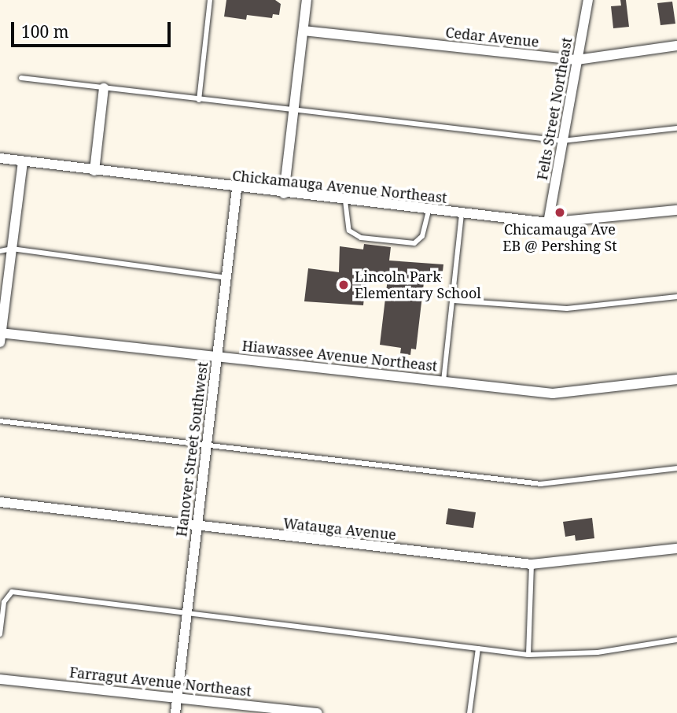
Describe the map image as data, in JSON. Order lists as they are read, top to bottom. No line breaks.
{"streets":{"street":["Cedar Avenue","Felts Street Northeast","Chickamauga Avenue Northeast","Hiawassee Avenue Northeast","Hanover Street Southwest","Watauga Avenue","Farragut Avenue Northeast"]},"crossings":[["Cedar Avenue","Felts Street Northeast"],["Felts Street Northeast","Chickamauga Avenue Northeast"],["Chickamauga Avenue Northeast","Hanover Street Southwest"],["Hiawassee Avenue Northeast","Hanover Street Southwest"],["Hanover Street Southwest","Watauga Avenue"],["Hanover Street Southwest","Farragut Avenue Northeast"]],"places":["Chicamauga Ave EB @ Pershing St","Lincoln Park Elementary School"],"scale_bar":"100 m"}
